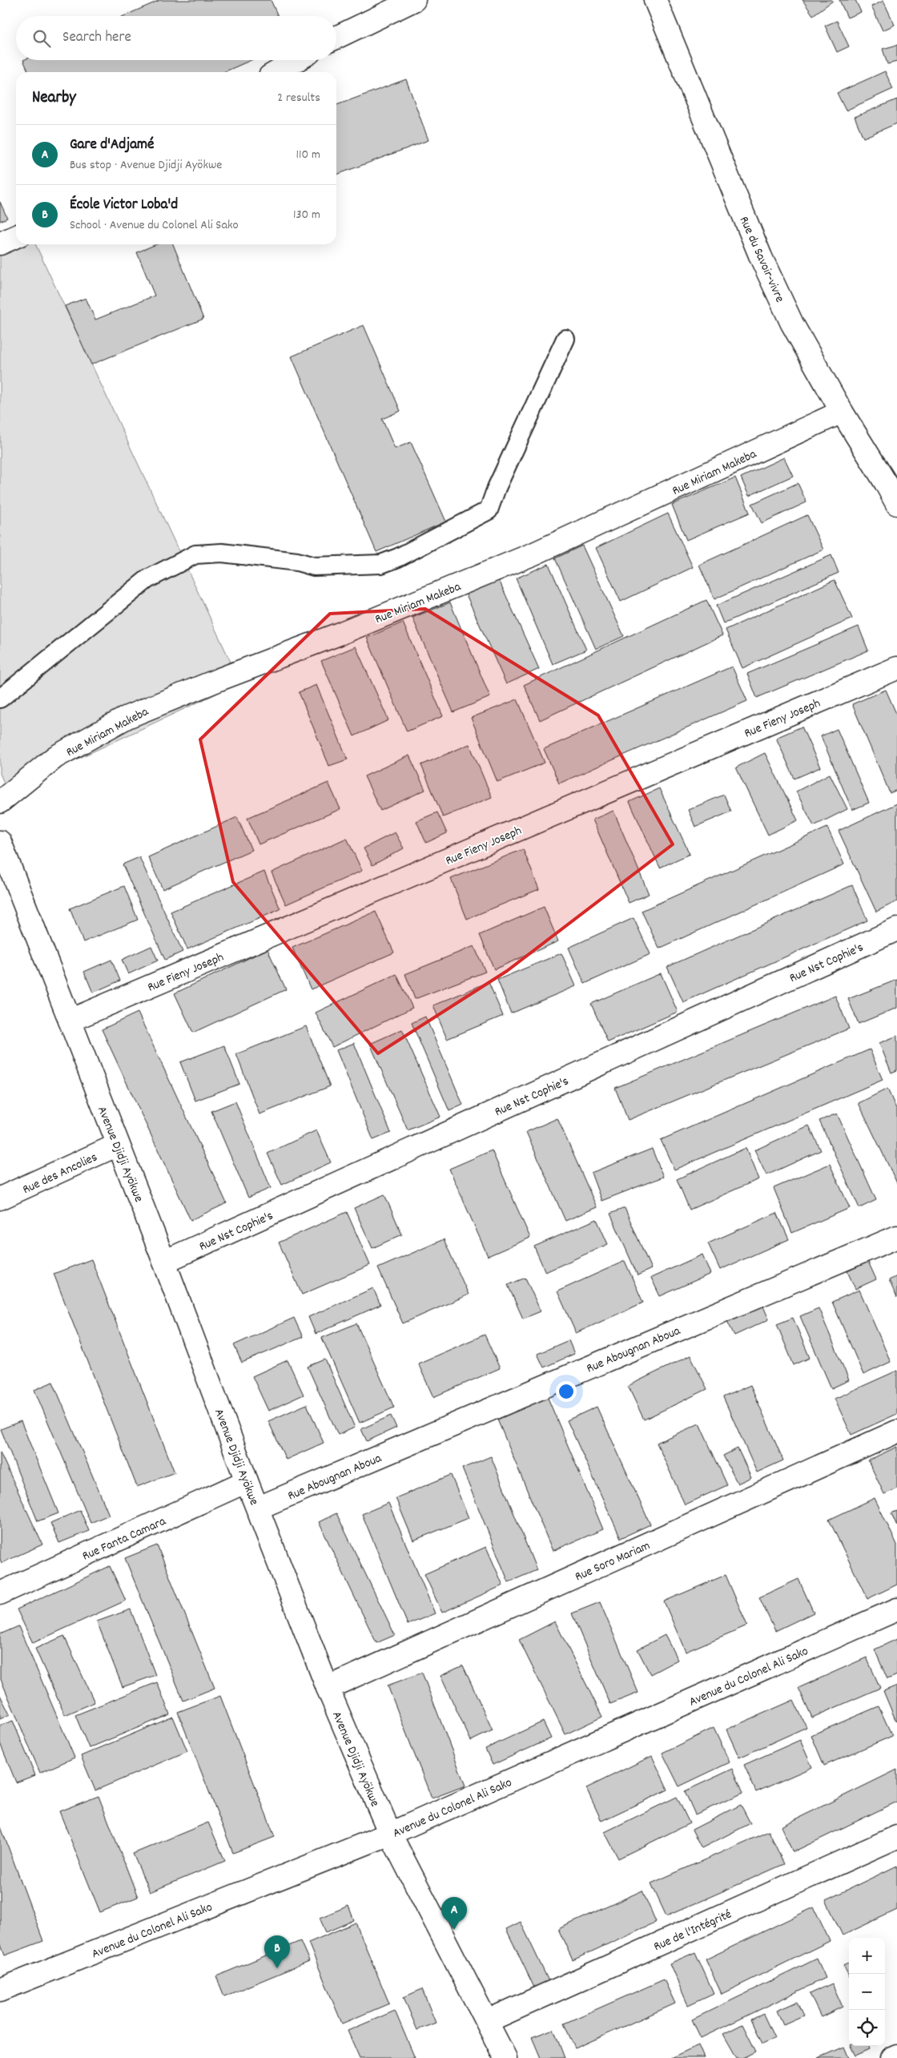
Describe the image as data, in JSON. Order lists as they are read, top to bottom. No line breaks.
{"streets":{"street":["Rue du Savoir-vivre","Rue Miriam Makeba","Rue Fieny Joseph","Rue Nst Cophie's","Avenue Djidji Ayökwe","Rue des Ancolies","Rue Abougnan Aboua","Rue Fanta Camara","Rue Soro Mariam","Avenue du Colonel Ali Sako","Rue de l'Intégrité"]},"crossings":[["Rue du Savoir-vivre","Rue Miriam Makeba"],["Rue Fieny Joseph","Avenue Djidji Ayökwe"],["Rue Nst Cophie's","Avenue Djidji Ayökwe"],["Avenue Djidji Ayökwe","Rue des Ancolies"],["Avenue Djidji Ayökwe","Rue Abougnan Aboua"],["Avenue Djidji Ayökwe","Rue Fanta Camara"],["Avenue Djidji Ayökwe","Rue Soro Mariam"],["Avenue Djidji Ayökwe","Avenue du Colonel Ali Sako"],["Avenue Djidji Ayökwe","Rue de l'Intégrité"]],"page":{"search":"Search here","heading":["Nearby","2 results"],"list":[{"mark":"A","name":"Gare d'Adjamé","note":"Bus stop · Avenue Djidji Ayökwe","value":"110 m"},{"mark":"B","name":"École Victor Loba'd","note":"School · Avenue du Colonel Ali Sako","value":"130 m"}],"pins":["A","B"],"map_buttons":["+","−"]}}
